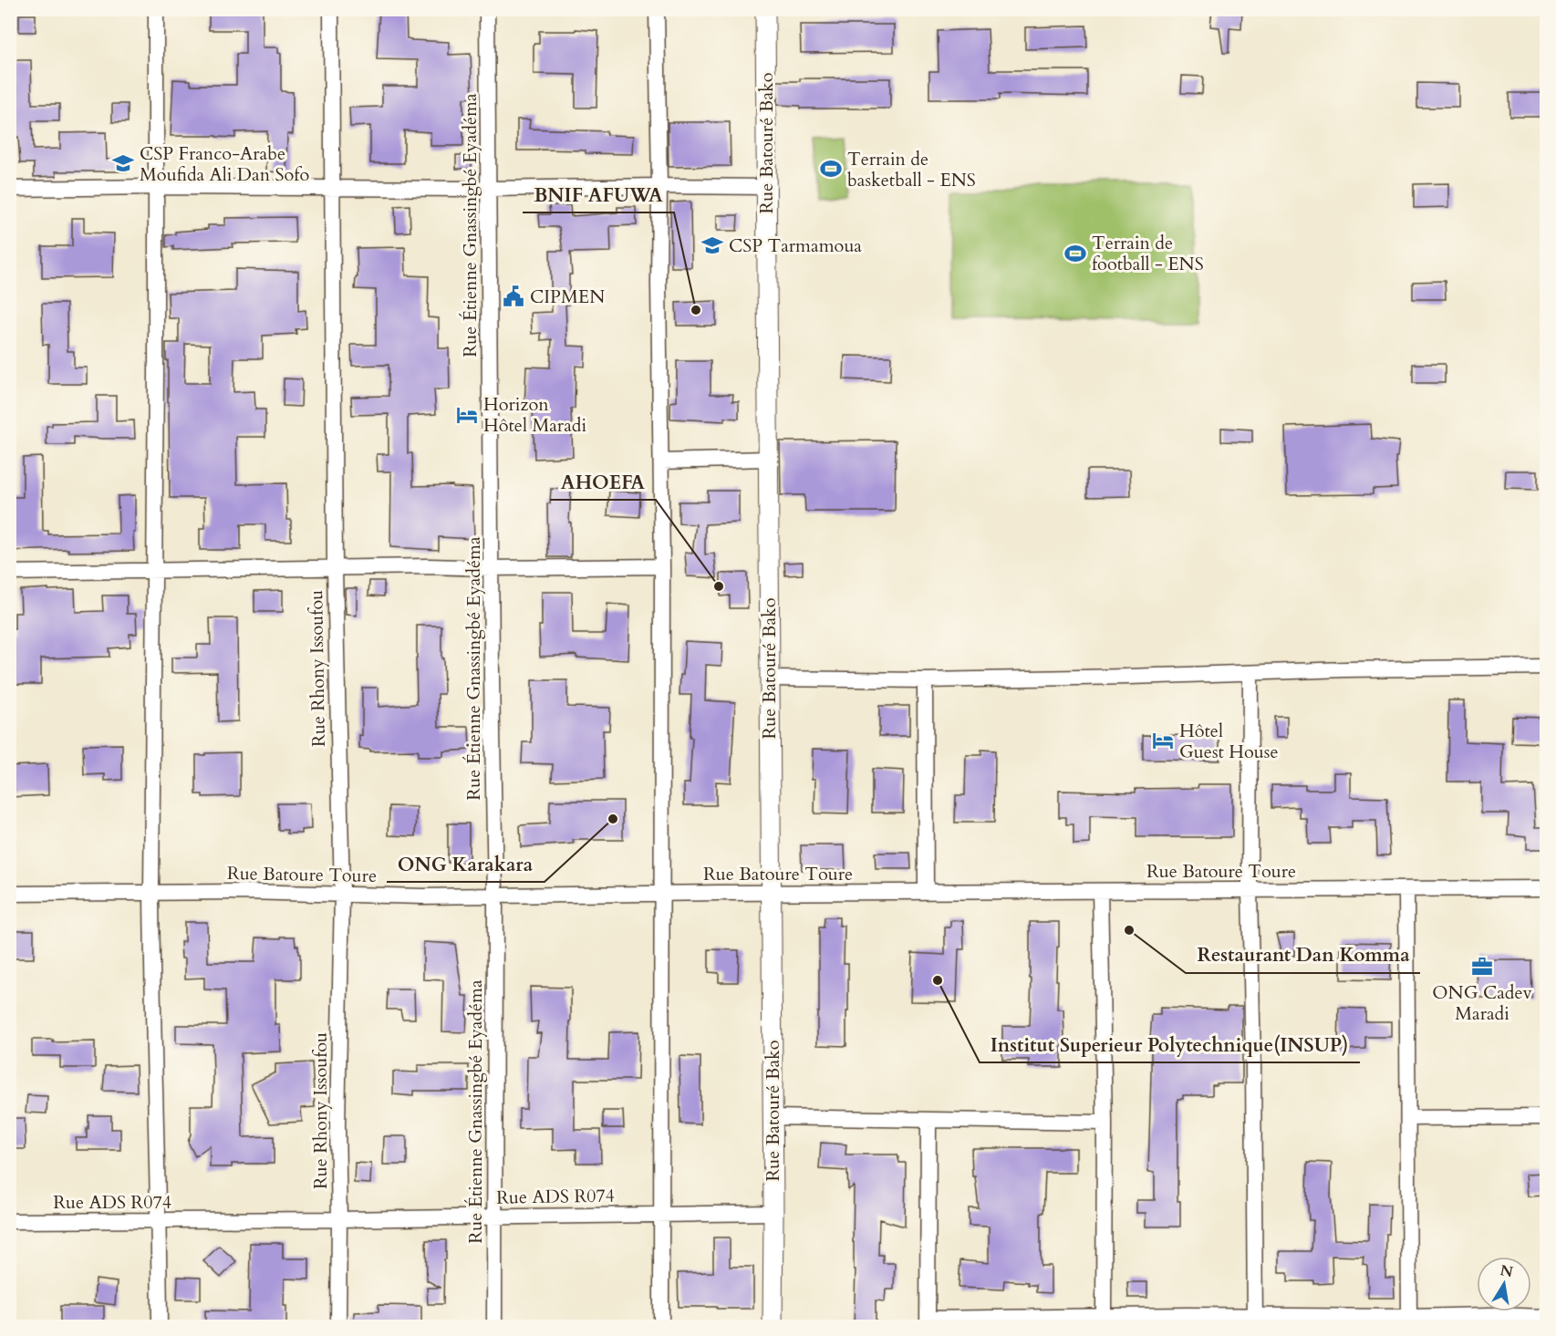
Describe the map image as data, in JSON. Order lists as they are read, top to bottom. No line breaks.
{"streets":{"main road":["Rue Batouré Bako"],"street":["Rue Étienne Gnassingbé Eyadéma","Rue Rhony Issoufou","Rue Batoure Toure","Rue ADS R074"]},"crossings":[["Rue Batouré Bako","Rue Batoure Toure"],["Rue Batouré Bako","Rue ADS R074"],["Rue Étienne Gnassingbé Eyadéma","Rue Batoure Toure"],["Rue Étienne Gnassingbé Eyadéma","Rue ADS R074"],["Rue Rhony Issoufou","Rue Batoure Toure"],["Rue Rhony Issoufou","Rue ADS R074"]],"places":{"school or university":["CSP Franco-Arabe Moufida Ali Dan Sofo","CSP Tarmamoua"],"sports":["Terrain de basketball - ENS","Terrain de football - ENS"],"public building":["CIPMEN"],"other":["BNIF AFUWA","AHOEFA","ONG Karakara","Restaurant Dan Komma","Institut Superieur Polytechnique(INSUP)"],"hotel":["Horizon Hôtel Maradi","Hôtel Guest House"],"office":["ONG Cadev Maradi"]},"north":"top"}
